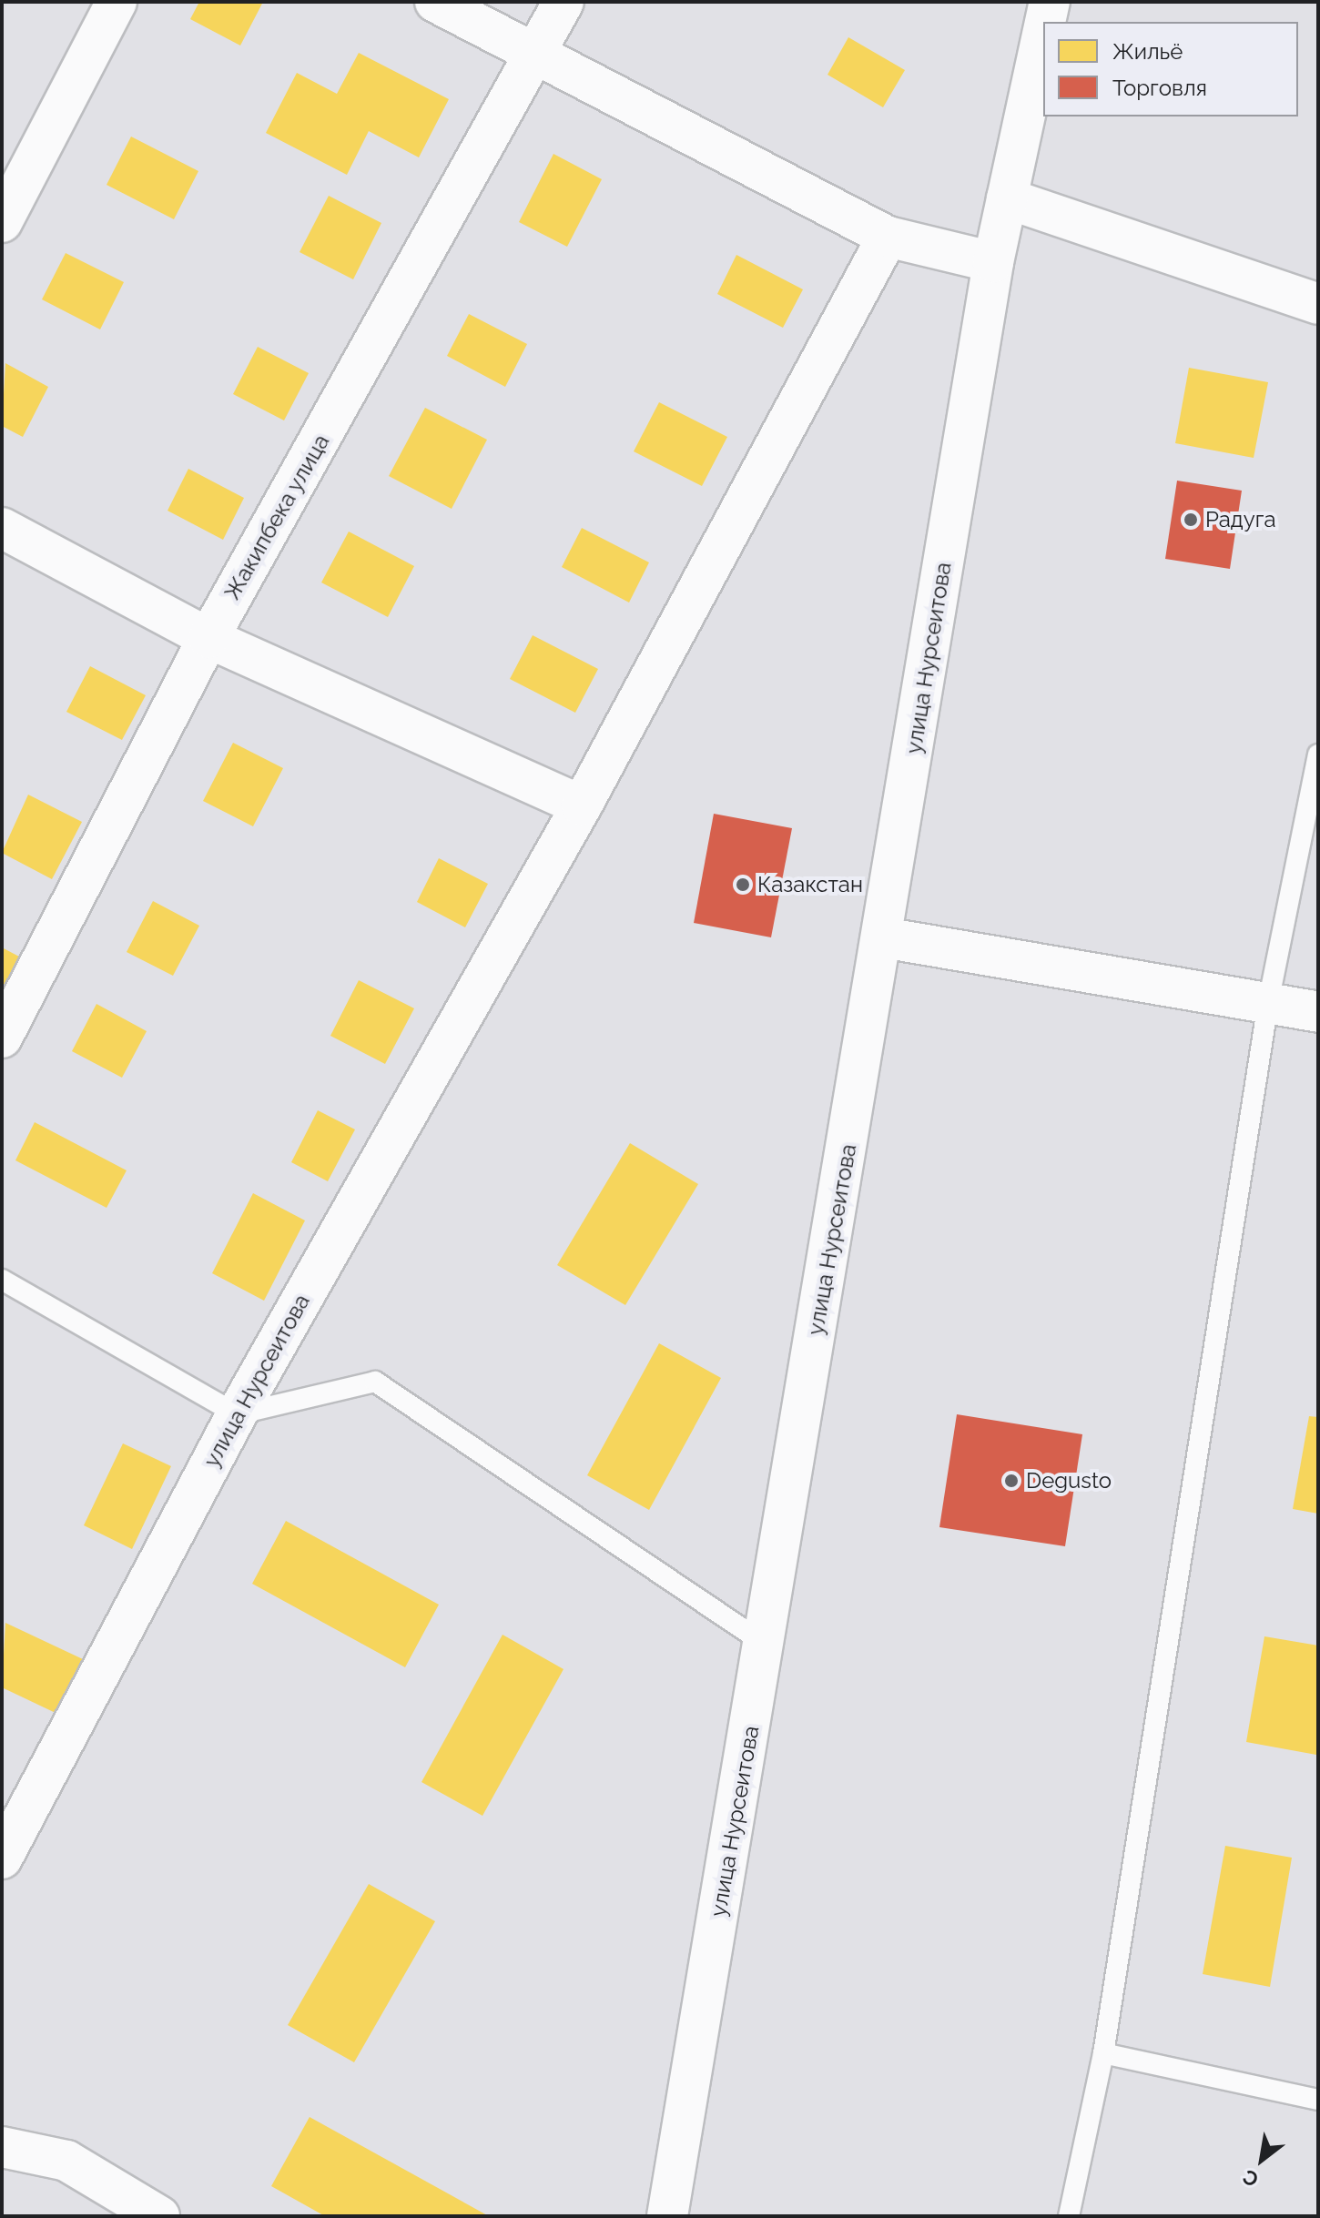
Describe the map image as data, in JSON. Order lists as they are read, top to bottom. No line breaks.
{"streets":{"street":["Жакипбека улица","улица Нурсеитова"]},"places":["Радуга","Казакстан","Degusto"],"legend":["Жильё","Торговля"],"north":"bottom left"}
